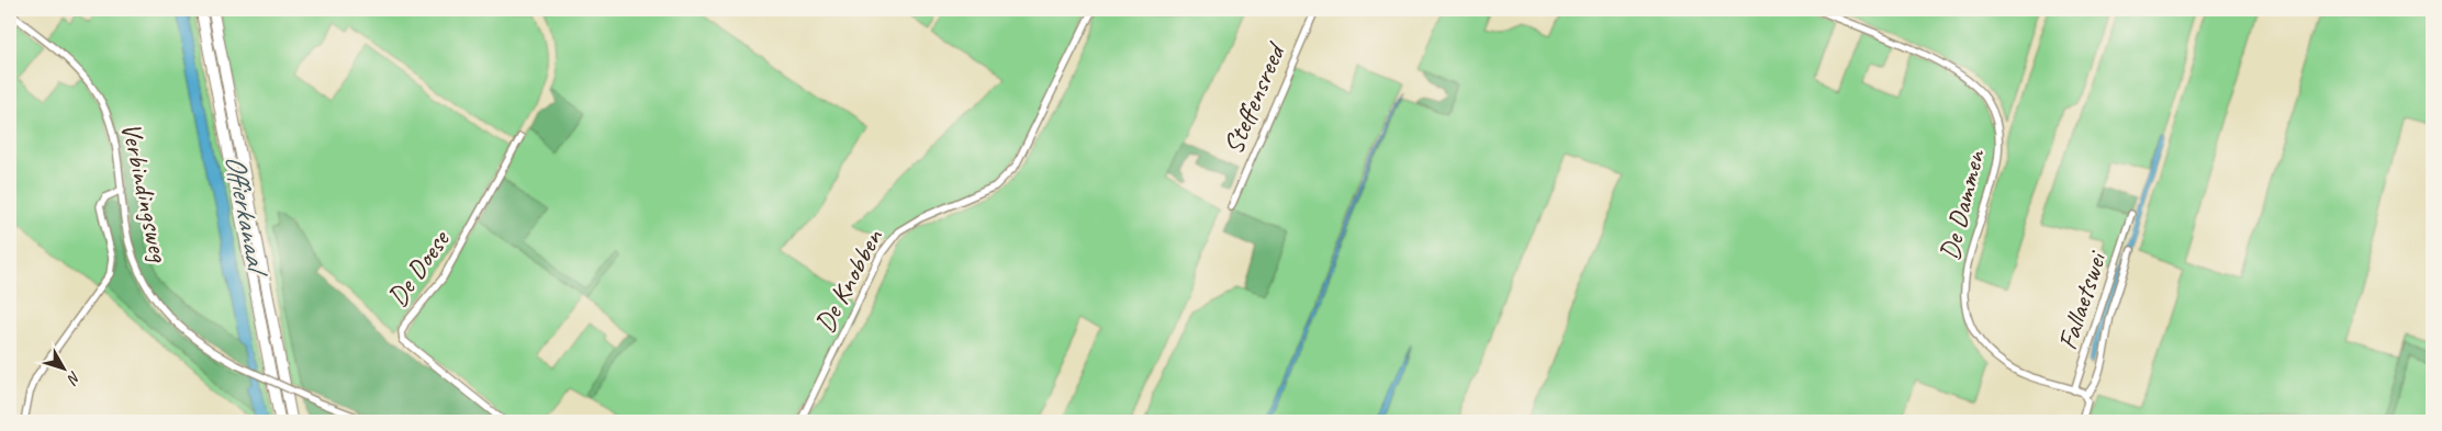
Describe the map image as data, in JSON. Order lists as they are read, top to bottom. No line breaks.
{"streets":{"street":["Steffensreed","Verbindingsweg","De Dammen","De Doese","De Knobben","Fallaetswei"]},"crossings":[["De Dammen","Fallaetswei"]],"water":["Offierkanaal"],"north":"bottom right"}
